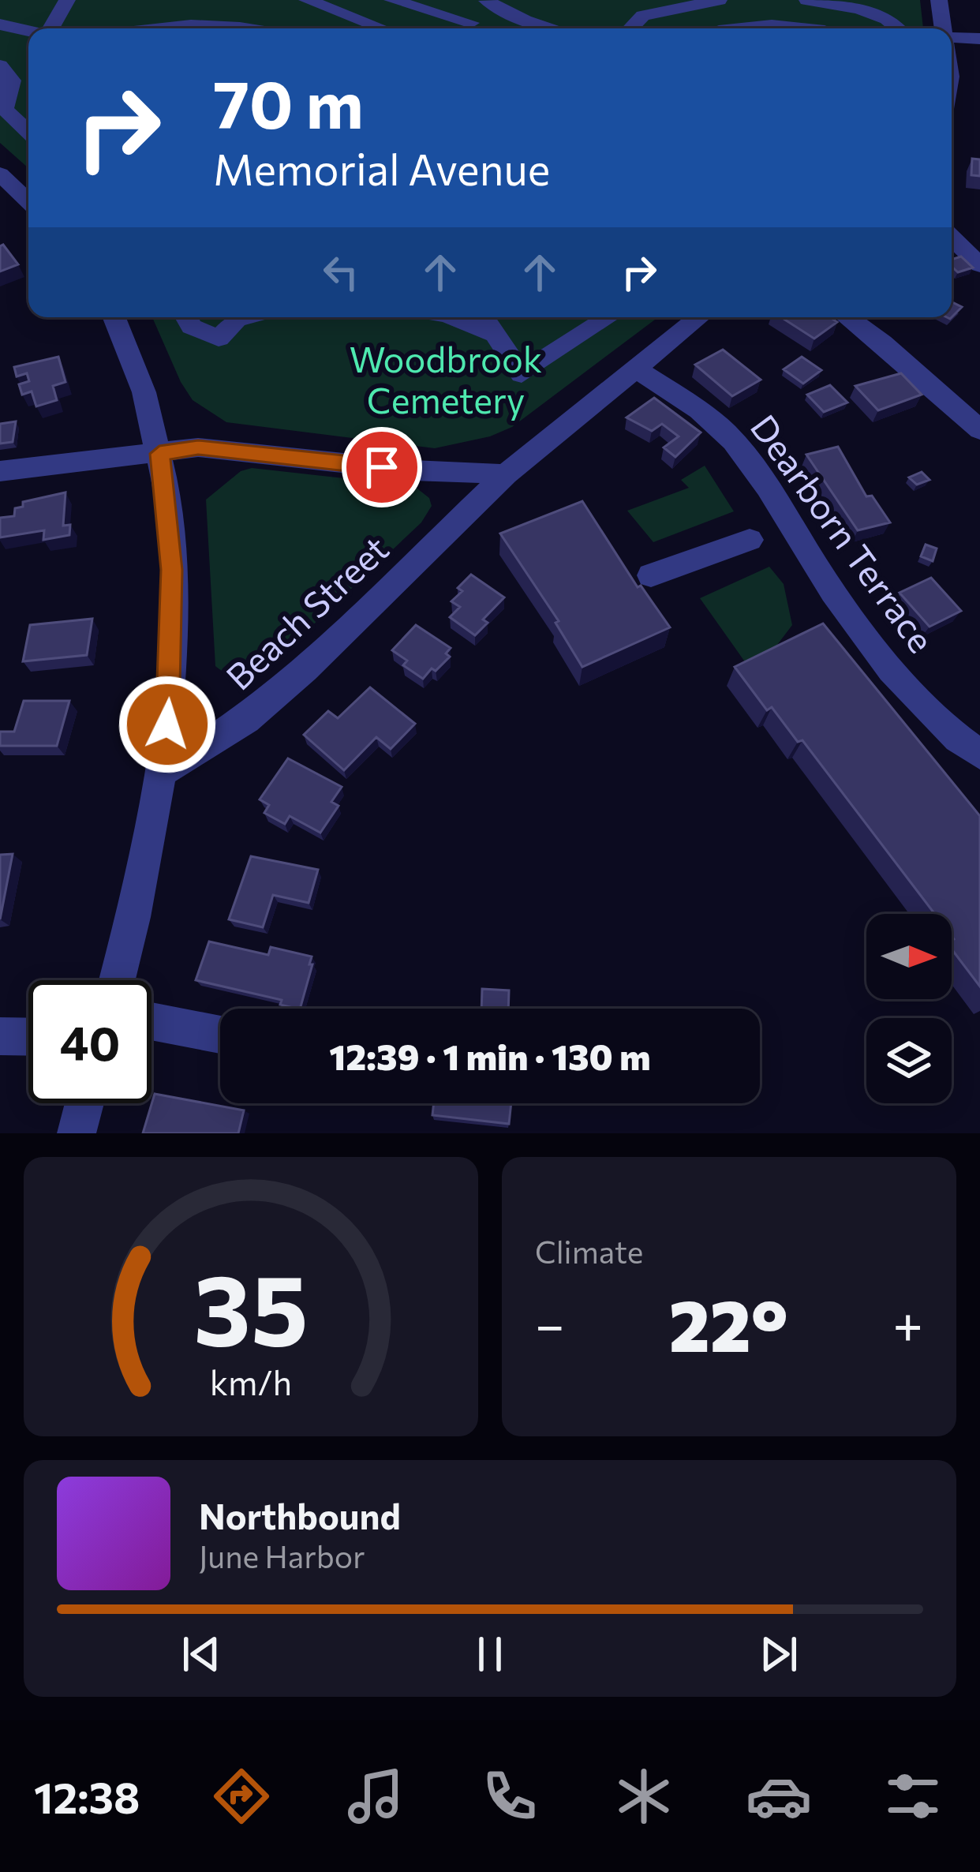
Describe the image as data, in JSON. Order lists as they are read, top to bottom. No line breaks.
{"streets":{"street":["Dearborn Terrace","Beach Street"]},"crossings":[["Dearborn Terrace","Beach Street"]],"parks":["Woodbrook Cemetery"],"north":"right","page":{"turn":["70 m","Memorial Avenue"],"limit":"40","trip":"12:39 · 1 min · 130 m","tile":"Climate","heat":["−","22°","+"],"song":["Northbound","June Harbor"],"tabs":"12:38","gauge":["35","km/h"]}}
